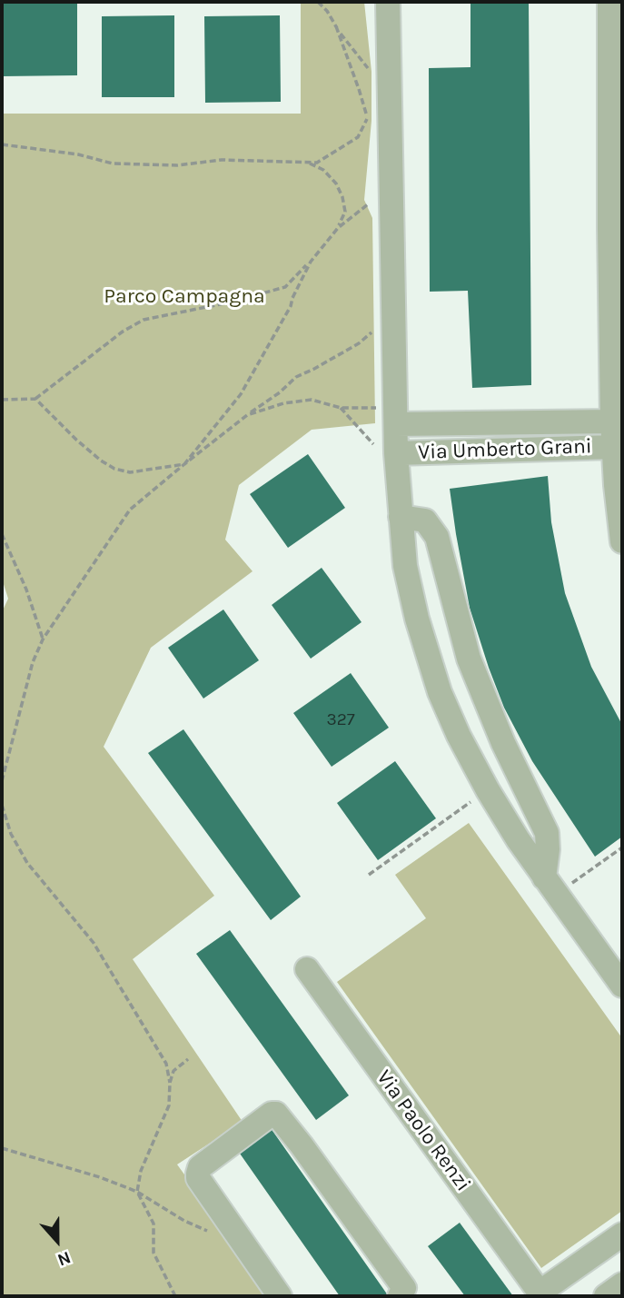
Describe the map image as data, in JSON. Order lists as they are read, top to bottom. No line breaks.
{"streets":{"street":["Via Umberto Grani","Via Paolo Renzi"]},"parks":["Parco Campagna"],"house_numbers":["327"],"north":"bottom"}
